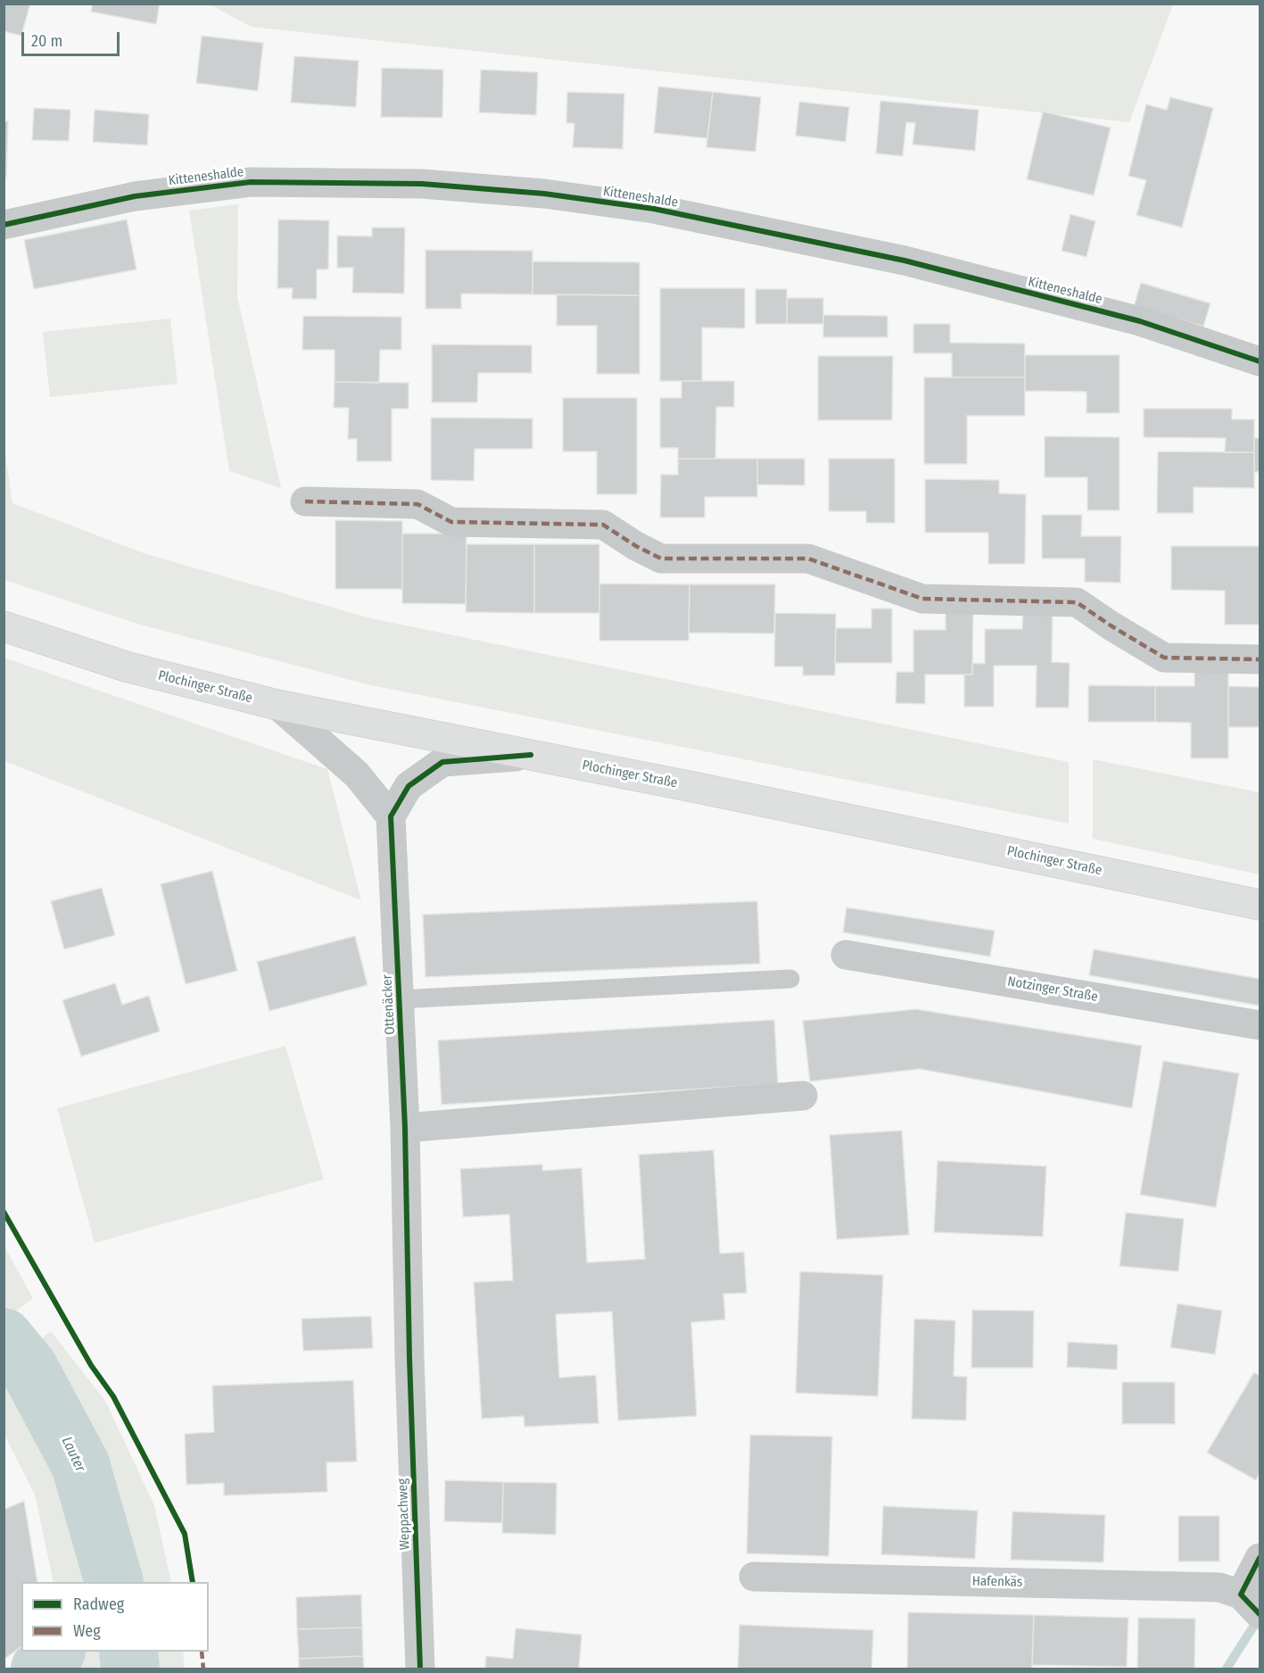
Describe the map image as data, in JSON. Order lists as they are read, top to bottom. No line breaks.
{"streets":{"main road":["Plochinger Straße"],"street":["Kitteneshalde","Notzinger Straße","Ottenäcker","Weppachweg","Hafenkäs"]},"crossings":[["Ottenäcker","Weppachweg"]],"water":["Lauter"],"legend":["Radweg","Weg"],"scale_bar":"20 m"}
